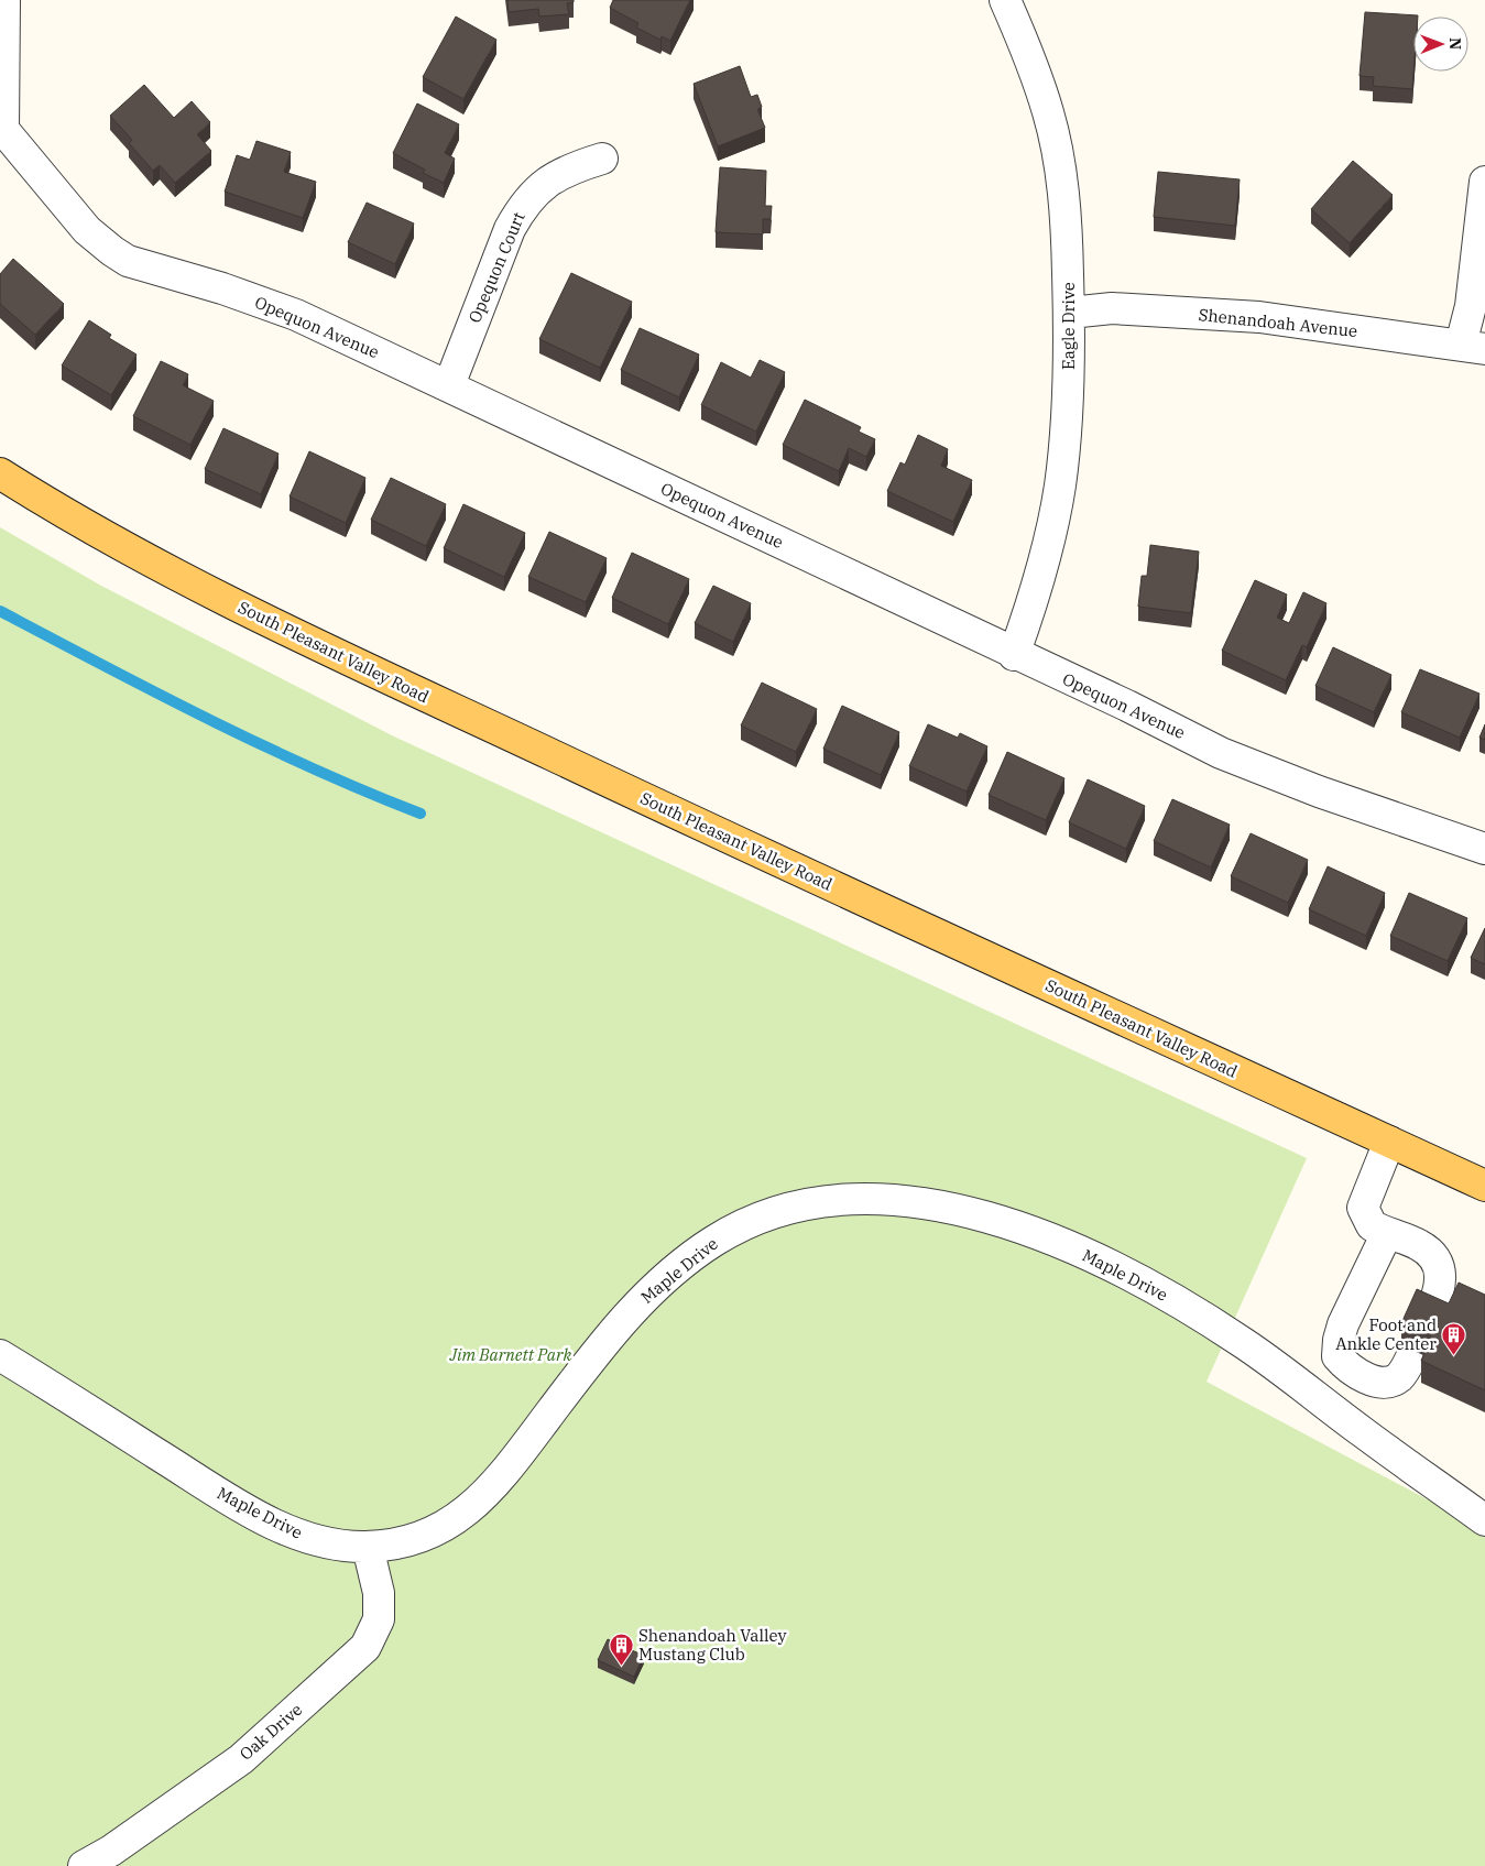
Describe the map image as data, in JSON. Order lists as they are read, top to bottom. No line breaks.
{"streets":{"main road":["South Pleasant Valley Road"],"street":["Opequon Court","Shenandoah Avenue","Eagle Drive","Opequon Avenue","Maple Drive","Oak Drive"]},"crossings":[["Opequon Court","Opequon Avenue"],["Shenandoah Avenue","Eagle Drive"],["Eagle Drive","Opequon Avenue"],["Maple Drive","Oak Drive"]],"parks":["Jim Barnett Park"],"places":{"building":["Foot and Ankle Center","Shenandoah Valley Mustang Club"]},"north":"right"}
